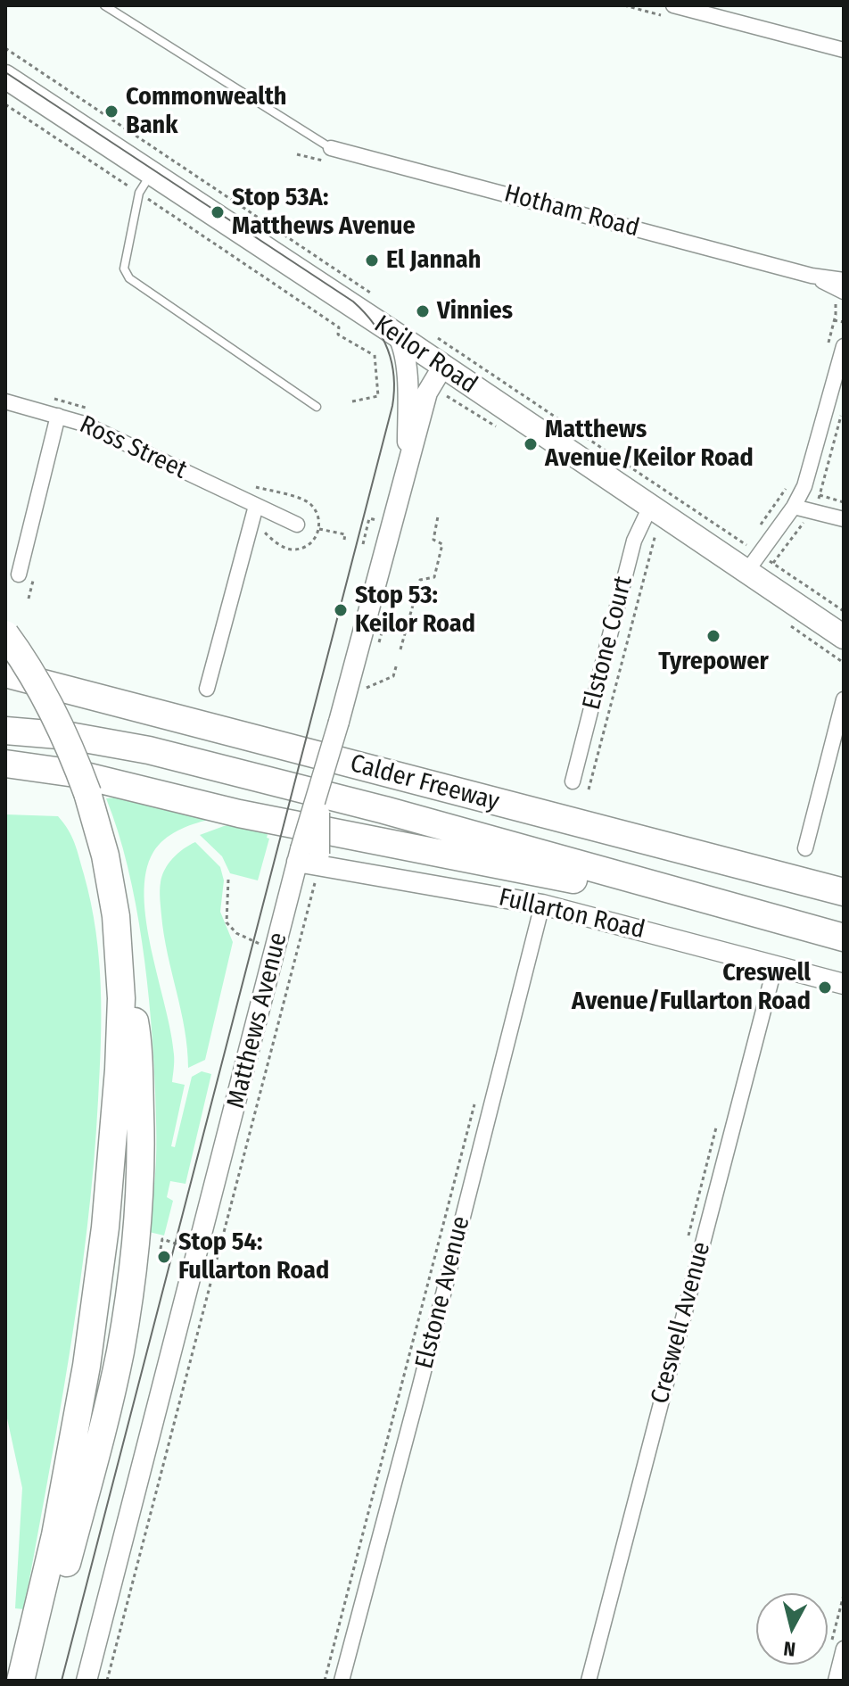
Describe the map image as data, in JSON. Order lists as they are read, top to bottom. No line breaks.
{"streets":{"highway":["Calder Freeway"],"main road":["Keilor Road","Fullarton Road","Matthews Avenue"],"street":["Hotham Road","Ross Street","Elstone Court","Elstone Avenue","Creswell Avenue"]},"crossings":[["Keilor Road","Elstone Court"],["Keilor Road","Matthews Avenue"],["Fullarton Road","Matthews Avenue"],["Fullarton Road","Elstone Avenue"],["Fullarton Road","Creswell Avenue"]],"places":["Commonwealth Bank","Stop 53A: Matthews Avenue","El Jannah","Vinnies","Matthews Avenue/Keilor Road","Stop 53: Keilor Road","Tyrepower","Creswell Avenue/Fullarton Road","Stop 54: Fullarton Road"],"north":"bottom"}
